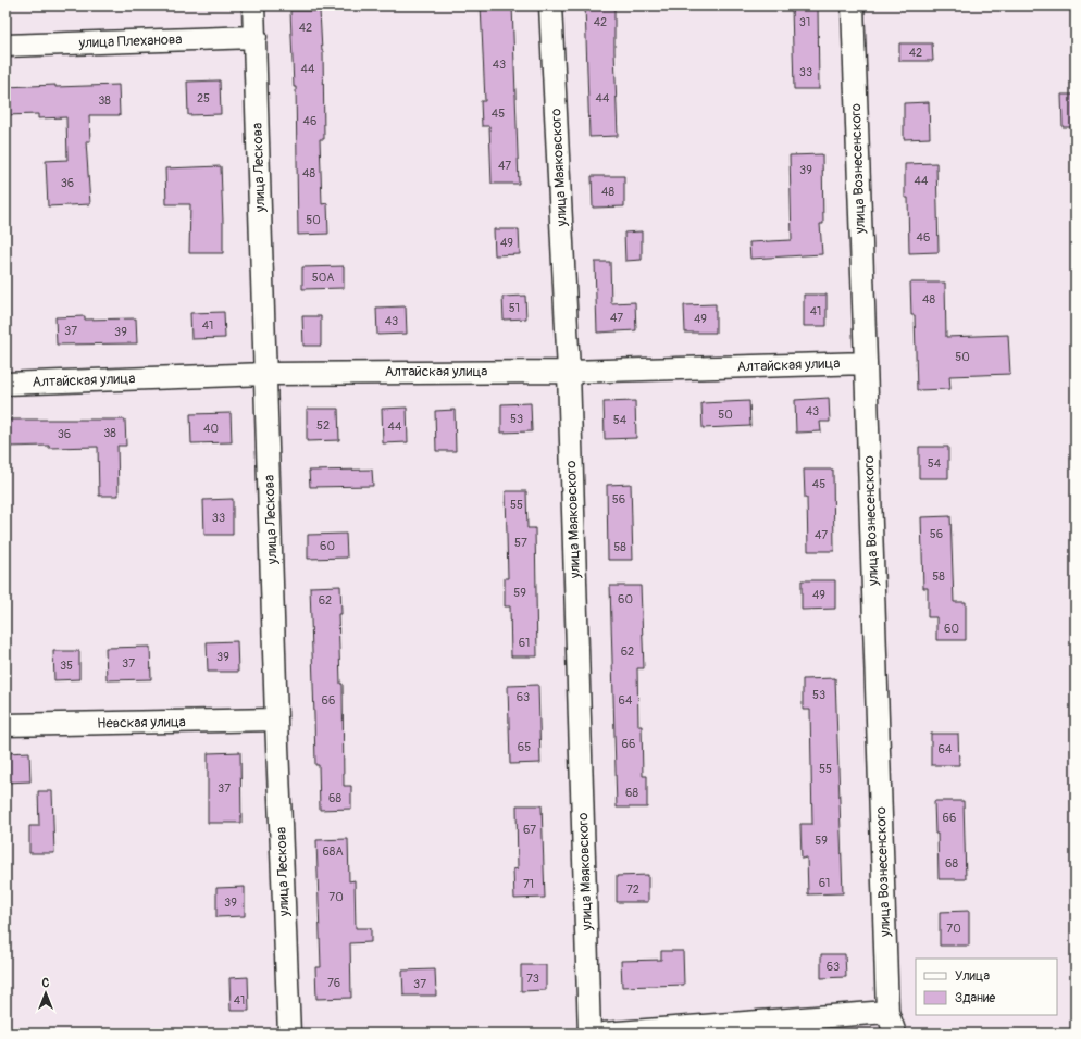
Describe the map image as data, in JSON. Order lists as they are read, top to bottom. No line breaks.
{"streets":{"street":["улица Плеханова","улица Лескова","улица Маяковского","улица Вознесенского","Алтайская улица","Невская улица"]},"crossings":[["улица Плеханова","улица Лескова"],["улица Лескова","Алтайская улица"],["улица Лескова","Невская улица"],["улица Маяковского","Алтайская улица"],["улица Вознесенского","Алтайская улица"]],"house_numbers":["42","31","42","42","43","44","33","25","44","38","45","46","47","39","48","44","36","48","50","46","49","50А","48","51","41","47","49","43","41","37","39","50","43","50","53","54","52","44","40","38","36","54","45","56","55","33","56","47","57","60","58","58","59","49","60","62","60","61","62","39","37","35","53","63","66","64","66","65","64","55","37","68","68","66","67","59","68А","68","61","71","72","70","39","70","63","73","76","37","41"],"legend":["Улица","Здание"],"north":"top"}
